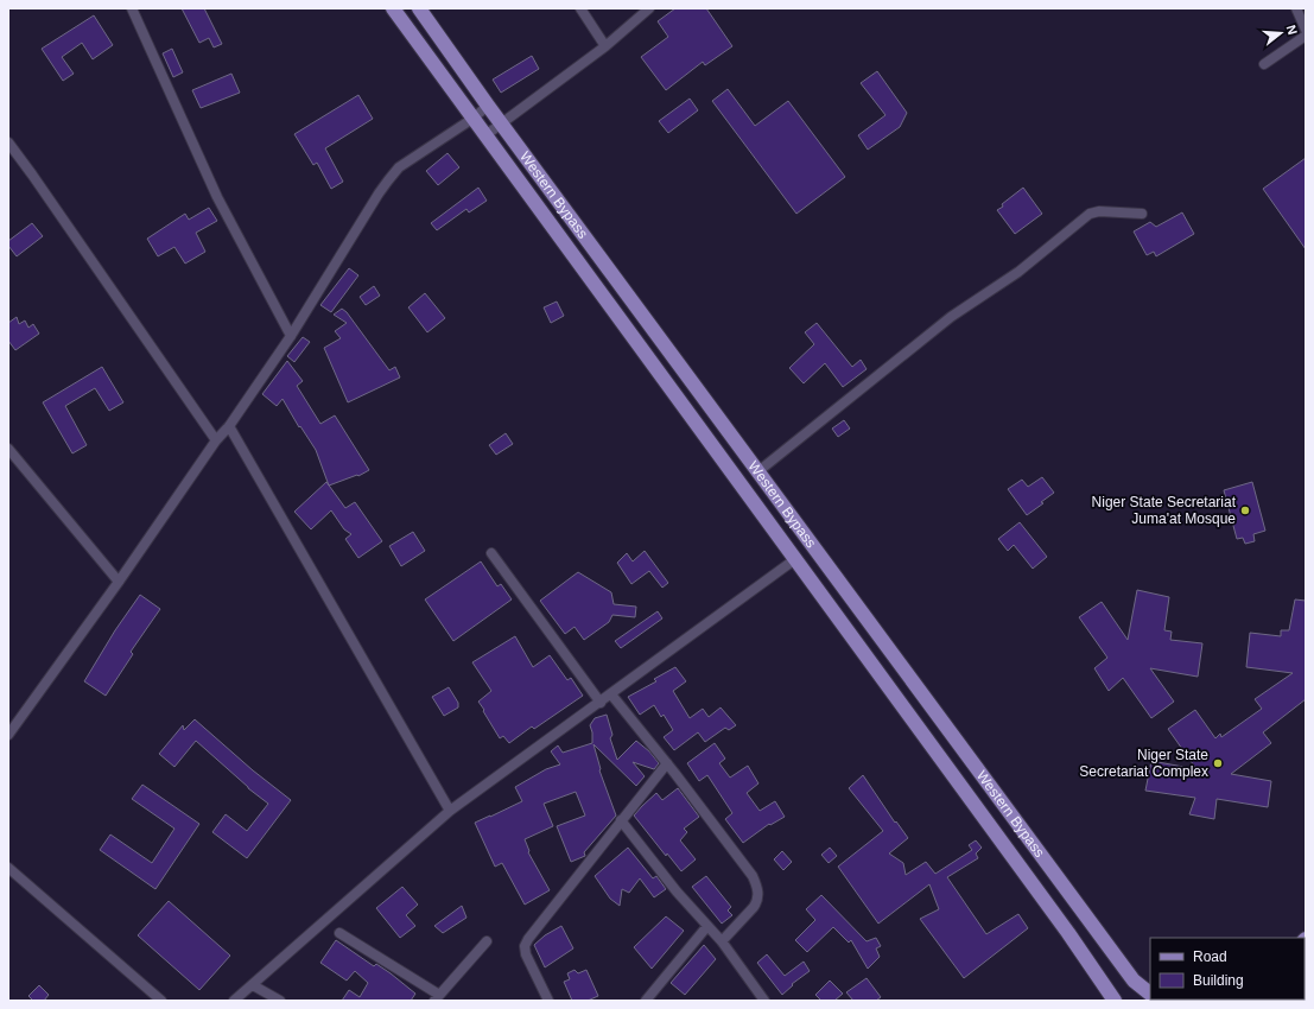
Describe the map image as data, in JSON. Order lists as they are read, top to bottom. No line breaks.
{"streets":{"main road":["Western Bypass"]},"places":["Niger State Secretariat Juma'at Mosque","Niger State Secretariat Complex"],"legend":["Road","Building"],"north":"right"}
